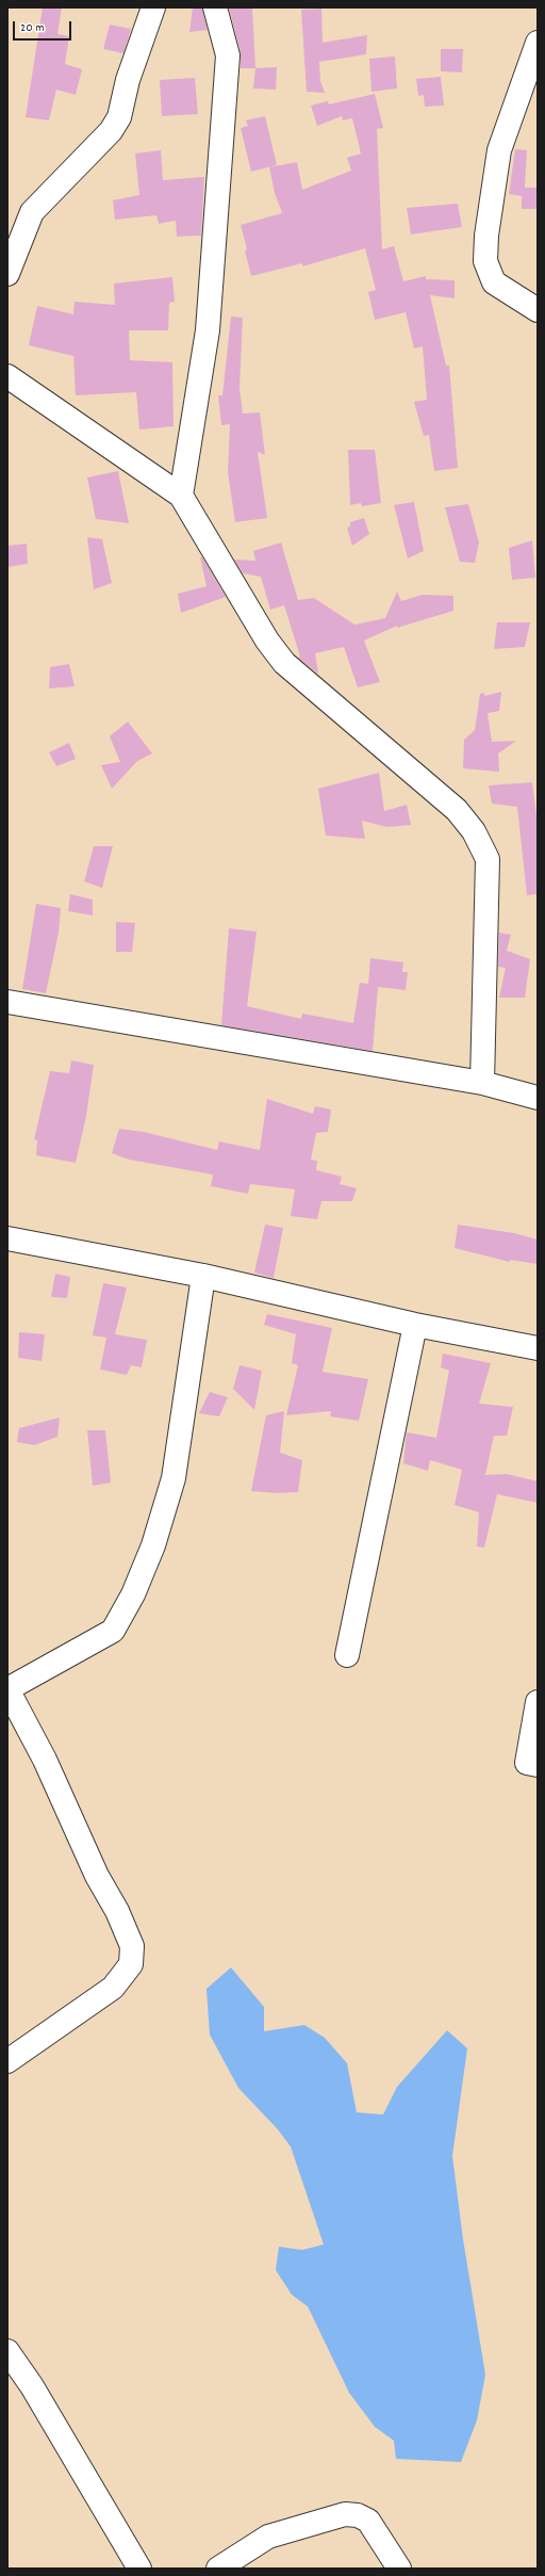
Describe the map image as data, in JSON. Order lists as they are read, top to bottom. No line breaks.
{"scale_bar":"20 m"}
